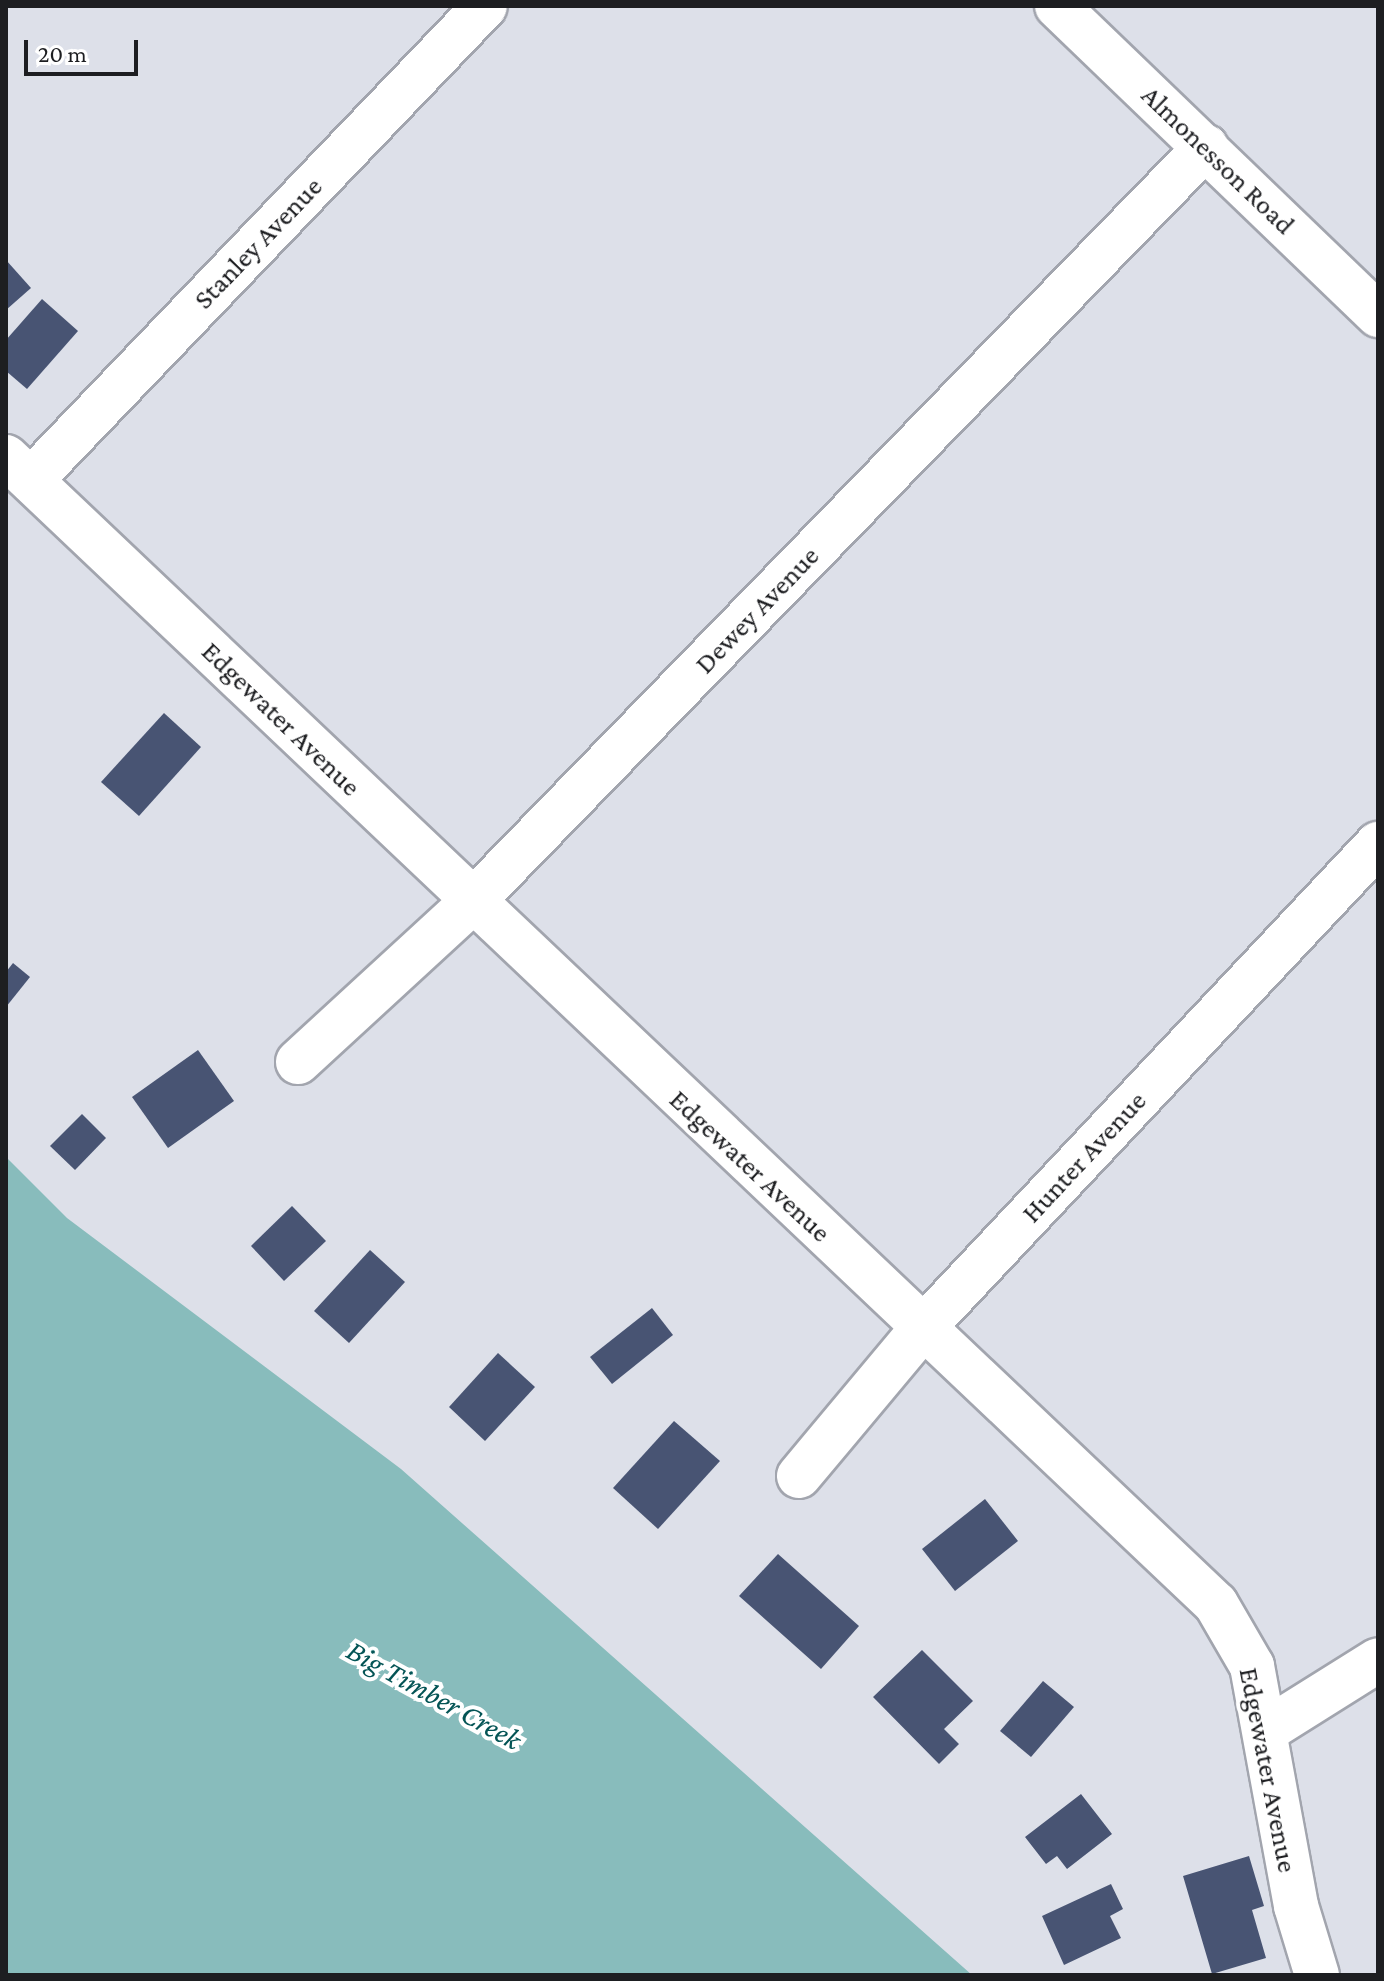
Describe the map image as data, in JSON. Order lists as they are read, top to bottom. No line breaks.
{"streets":{"street":["Almonesson Road","Stanley Avenue","Dewey Avenue","Edgewater Avenue","Hunter Avenue"]},"crossings":[["Almonesson Road","Dewey Avenue"],["Stanley Avenue","Edgewater Avenue"],["Dewey Avenue","Edgewater Avenue"],["Edgewater Avenue","Hunter Avenue"]],"water":["Big Timber Creek"],"scale_bar":"20 m"}
